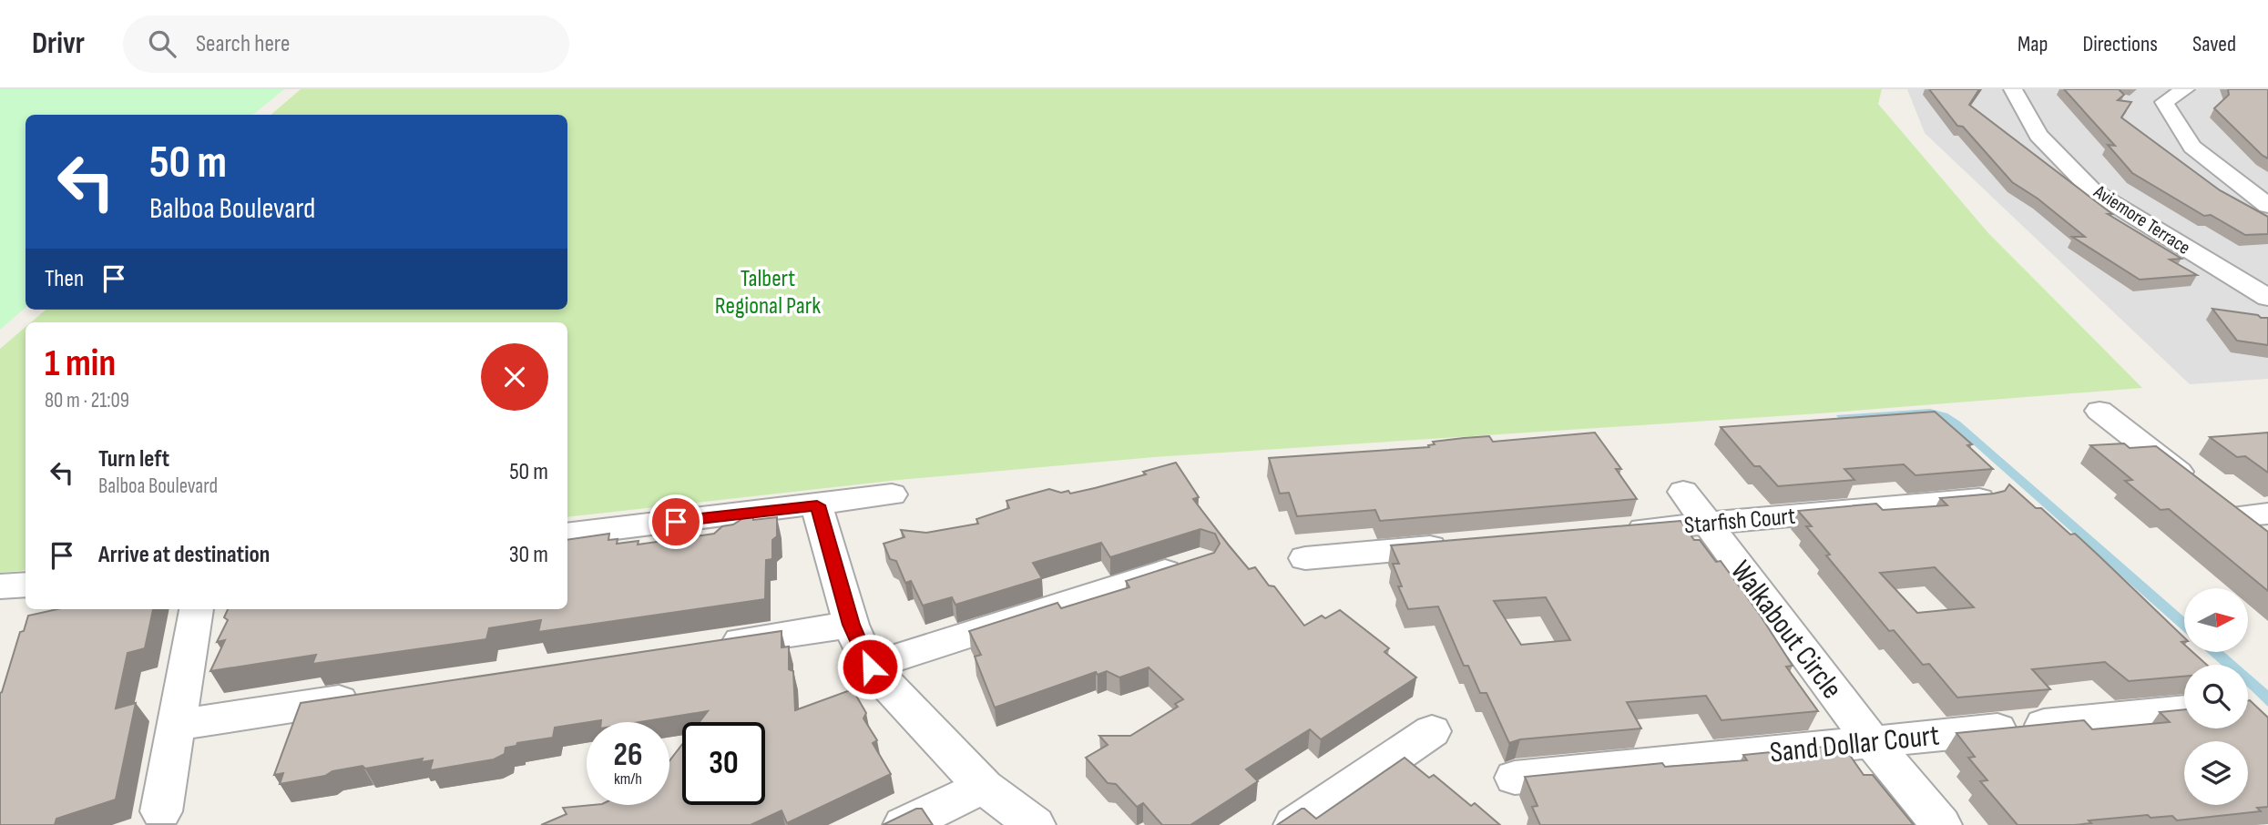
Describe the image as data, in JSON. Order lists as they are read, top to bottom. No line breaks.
{"streets":{"street":["Aviemore Terrace","Starfish Court","Walkabout Circle","Sand Dollar Court"]},"crossings":[["Starfish Court","Walkabout Circle"],["Walkabout Circle","Sand Dollar Court"]],"parks":["Talbert Regional Park"],"north":"right","page":{"header":"Drivr","search":"Search here","nav":["Map","Directions","Saved"],"turn":["50 m","Balboa Boulevard"],"then":"Then","heading":["1 min","80 m · 21:09"],"list":[{"name":"Turn left","note":"Balboa Boulevard","value":"50 m"},{"name":"Arrive at destination","value":"30 m"}],"speed":"26 km/h","limit":"30"}}
